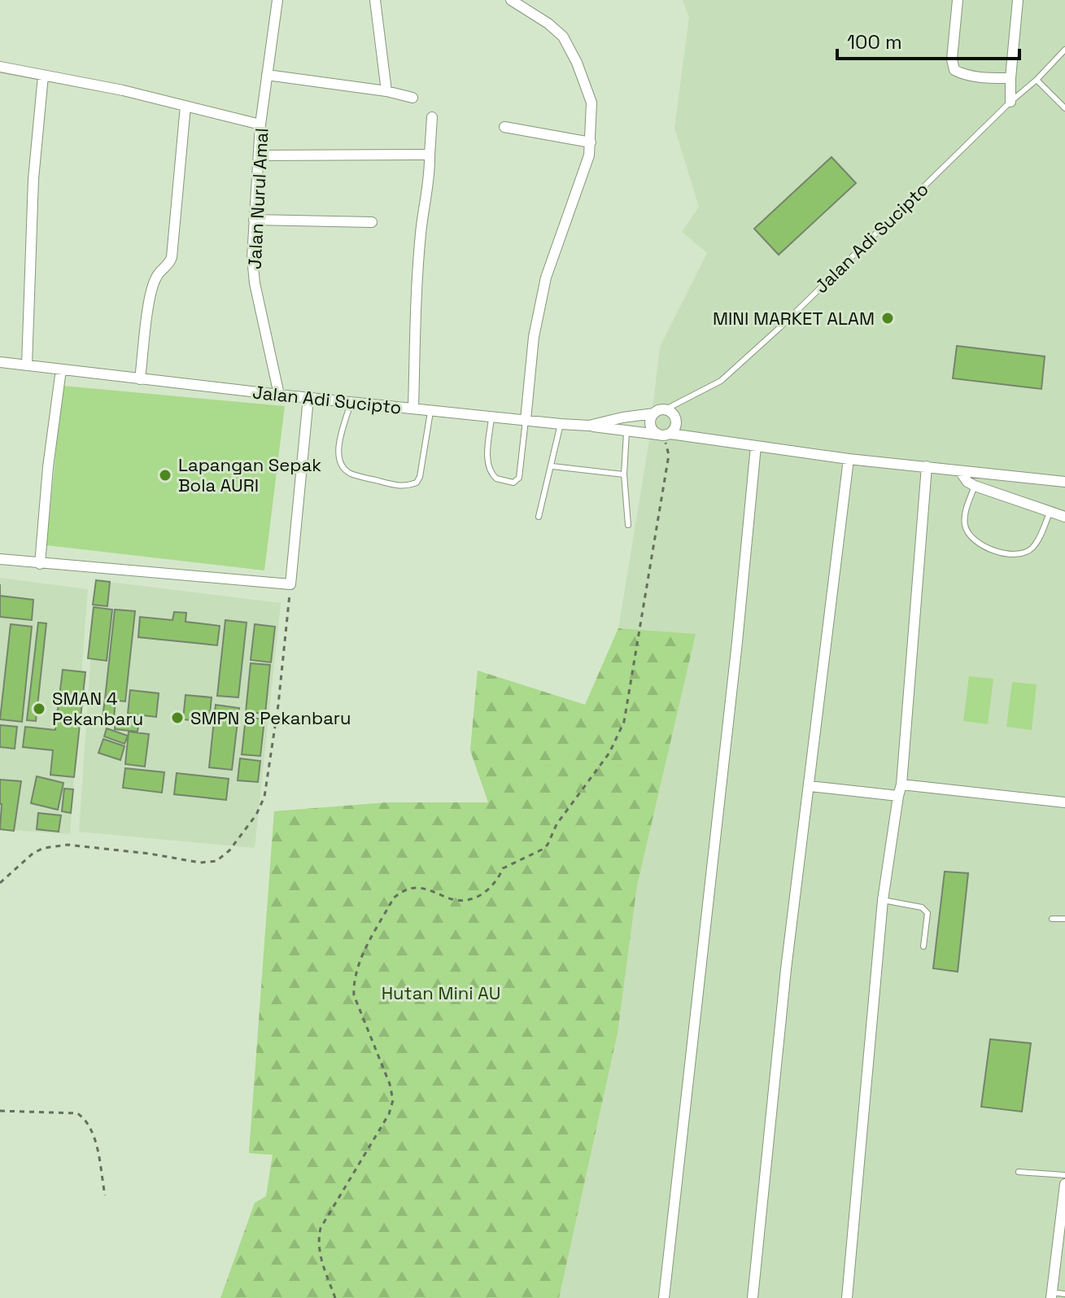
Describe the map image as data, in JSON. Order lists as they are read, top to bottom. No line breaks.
{"streets":{"street":["Jalan Nurul Amal","Jalan Adi Sucipto"]},"crossings":[["Jalan Nurul Amal","Jalan Adi Sucipto"]],"parks":["Hutan Mini AU"],"places":["MINI MARKET ALAM","Lapangan Sepak Bola AURI","SMAN 4 Pekanbaru","SMPN 8 Pekanbaru"],"scale_bar":"100 m"}
